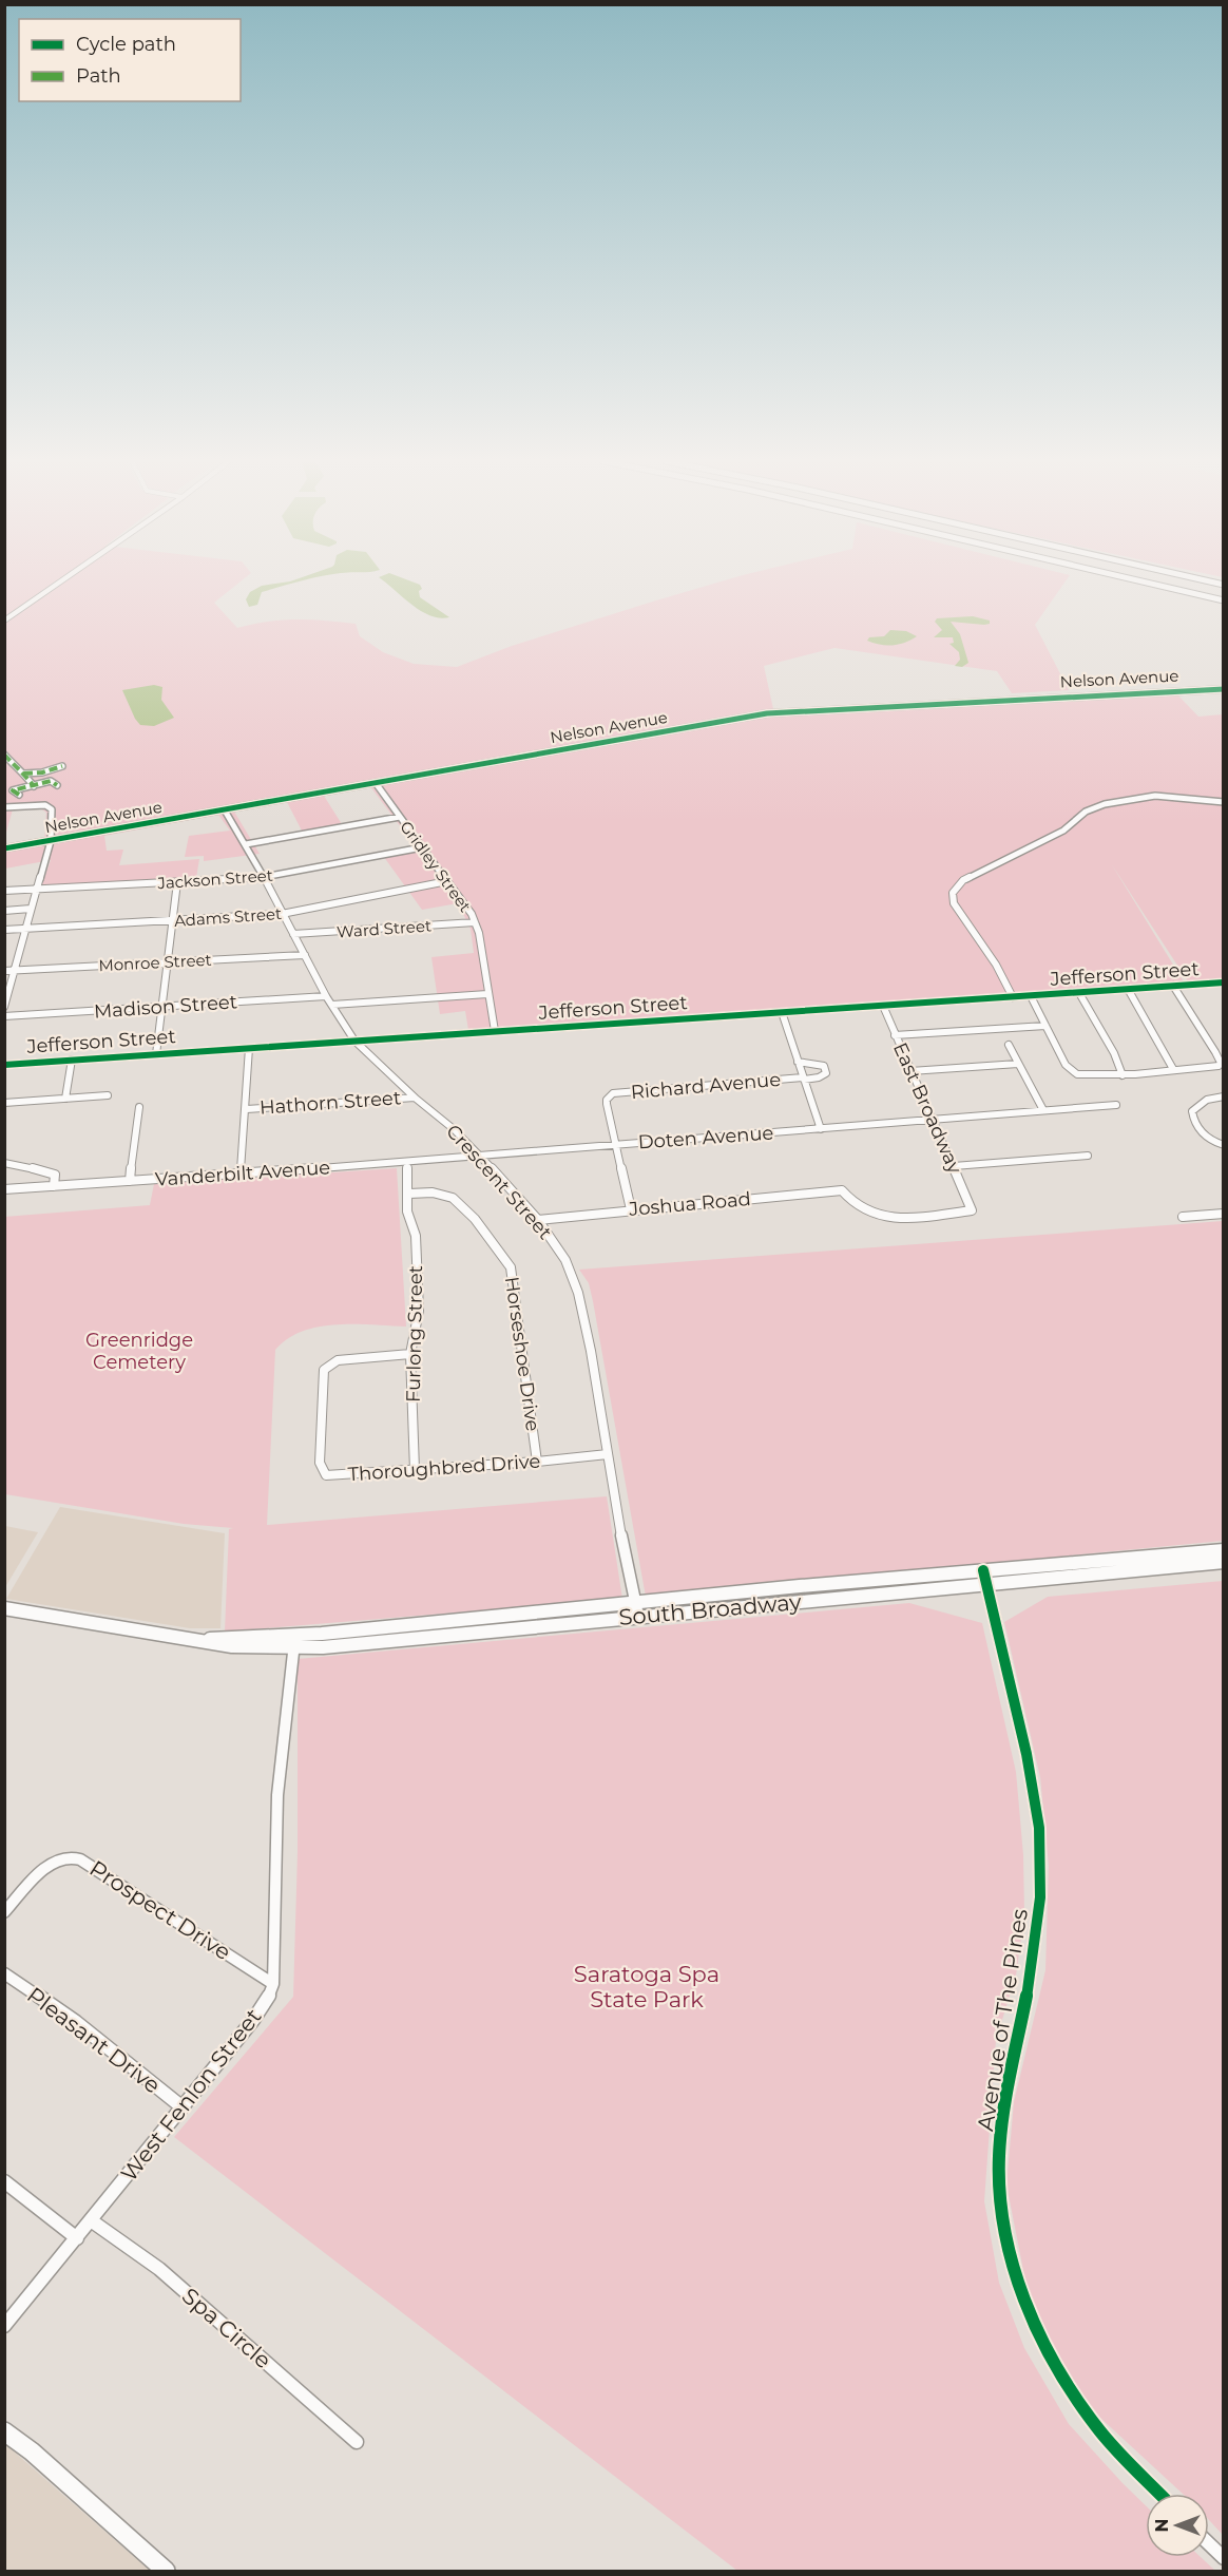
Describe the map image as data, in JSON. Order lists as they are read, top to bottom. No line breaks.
{"streets":{"main road":["South Broadway"],"street":["Nelson Avenue","Gridley Street","Jackson Street","Adams Street","Ward Street","Monroe Street","Jefferson Street","Madison Street","Richard Avenue","Hathorn Street","East Broadway","Doten Avenue","Vanderbilt Avenue","Crescent Street","Joshua Road","Furlong Street","Horseshoe Drive","Thoroughbred Drive","Prospect Drive","Avenue of The Pines","Pleasant Drive","West Fenlon Street","Spa Circle"]},"crossings":[["Nelson Avenue","Gridley Street"],["Nelson Avenue","Crescent Street"],["Gridley Street","Jackson Street"],["Gridley Street","Adams Street"],["Gridley Street","Ward Street"],["Gridley Street","Jefferson Street"],["Jackson Street","Crescent Street"],["Adams Street","Crescent Street"],["Ward Street","Crescent Street"],["Monroe Street","Crescent Street"],["Jefferson Street","East Broadway"],["Jefferson Street","Crescent Street"],["Madison Street","Crescent Street"],["Richard Avenue","Doten Avenue"],["Hathorn Street","Crescent Street"],["East Broadway","Doten Avenue"],["East Broadway","Joshua Road"],["Doten Avenue","Vanderbilt Avenue"],["Doten Avenue","Crescent Street"],["Vanderbilt Avenue","Crescent Street"],["Vanderbilt Avenue","Furlong Street"],["Crescent Street","Joshua Road"],["Crescent Street","Thoroughbred Drive"],["Crescent Street","South Broadway"],["Furlong Street","Horseshoe Drive"],["Furlong Street","Thoroughbred Drive"],["Horseshoe Drive","Thoroughbred Drive"],["South Broadway","Avenue of The Pines"],["South Broadway","West Fenlon Street"],["Prospect Drive","West Fenlon Street"],["Pleasant Drive","West Fenlon Street"],["West Fenlon Street","Spa Circle"]],"parks":["Greenridge Cemetery","Saratoga Spa State Park"],"legend":["Cycle path","Path"],"north":"left"}
